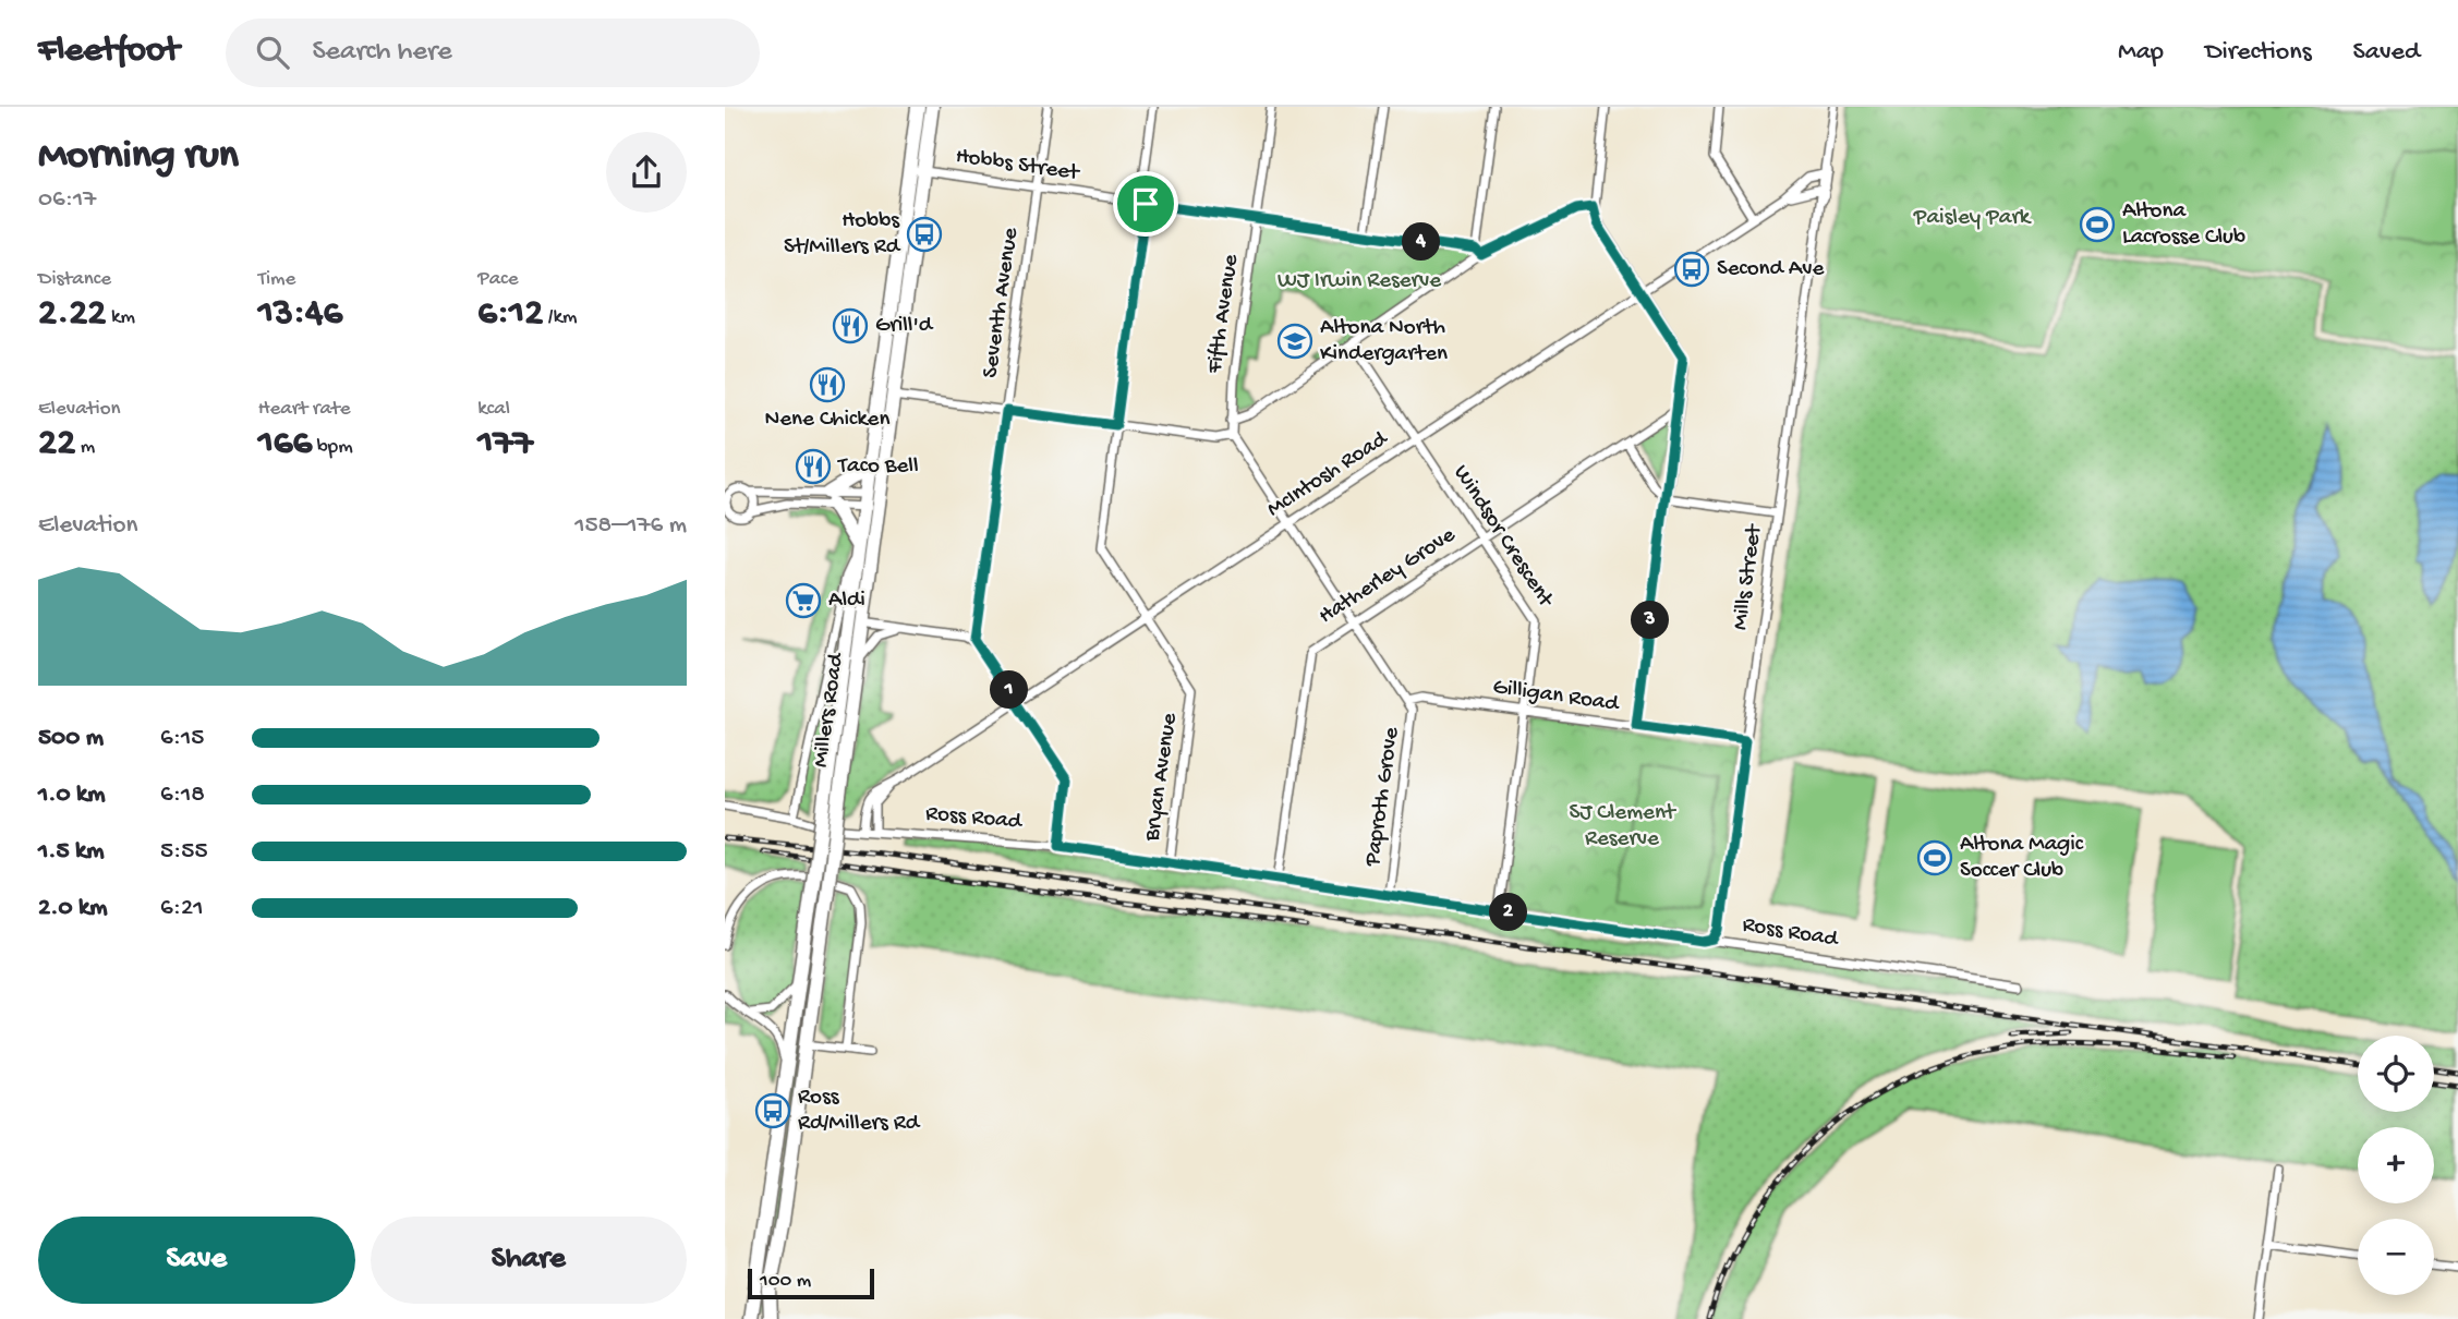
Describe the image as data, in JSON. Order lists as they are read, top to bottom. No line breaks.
{"streets":{"main road":["Millers Road"],"street":["Hobbs Street","Seventh Avenue","Fifth Avenue","McIntosh Road","Windsor Crescent","Hatherley Grove","Mills Street","Gilligan Road","Bryan Avenue","Paproth Grove","Ross Road"]},"crossings":[["Hobbs Street","Seventh Avenue"],["Hobbs Street","Fifth Avenue"],["Hobbs Street","Millers Road"],["Hobbs Street","Bryan Avenue"],["Fifth Avenue","Paproth Grove"],["McIntosh Road","Windsor Crescent"],["McIntosh Road","Mills Street"],["McIntosh Road","Bryan Avenue"],["McIntosh Road","Paproth Grove"],["McIntosh Road","Ross Road"],["Windsor Crescent","Hatherley Grove"],["Windsor Crescent","Gilligan Road"],["Windsor Crescent","Ross Road"],["Hatherley Grove","Paproth Grove"],["Hatherley Grove","Ross Road"],["Mills Street","Gilligan Road"],["Mills Street","Ross Road"],["Gilligan Road","Paproth Grove"],["Millers Road","Ross Road"],["Bryan Avenue","Ross Road"],["Paproth Grove","Ross Road"]],"parks":["Paisley Park","WJ Irwin Reserve","SJ Clement Reserve"],"places":{"sports":["Altona Lacrosse Club","Altona Magic Soccer Club"],"bus stop":["Hobbs St/Millers Rd","Second Ave","Ross Rd/Millers Rd"],"restaurant":["Grill'd","Nene Chicken","Taco Bell"],"school or university":["Altona North Kindergarten"],"supermarket":["Aldi"]},"scale_bar":"100 m","page":{"header":"Fleetfoot","search":"Search here","nav":["Map","Directions","Saved"],"heading":["Morning run","06:17"],"pins":["4","3","1","2"],"stats":[["Distance","2.22 km"],["Time","13:46"],["Pace","6:12 /km"],["Elevation","22 m"],["Heart rate","166 bpm"],["kcal","177"]],"chart":["Elevation","158–176 m"],"list":[{"name":"500 m","note":"6:15"},{"name":"1.0 km","note":"6:18"},{"name":"1.5 km","note":"5:55"},{"name":"2.0 km","note":"6:21"}],"map_buttons":["+","−"],"buttons":["Save","Share"],"scale":"100 m"}}
